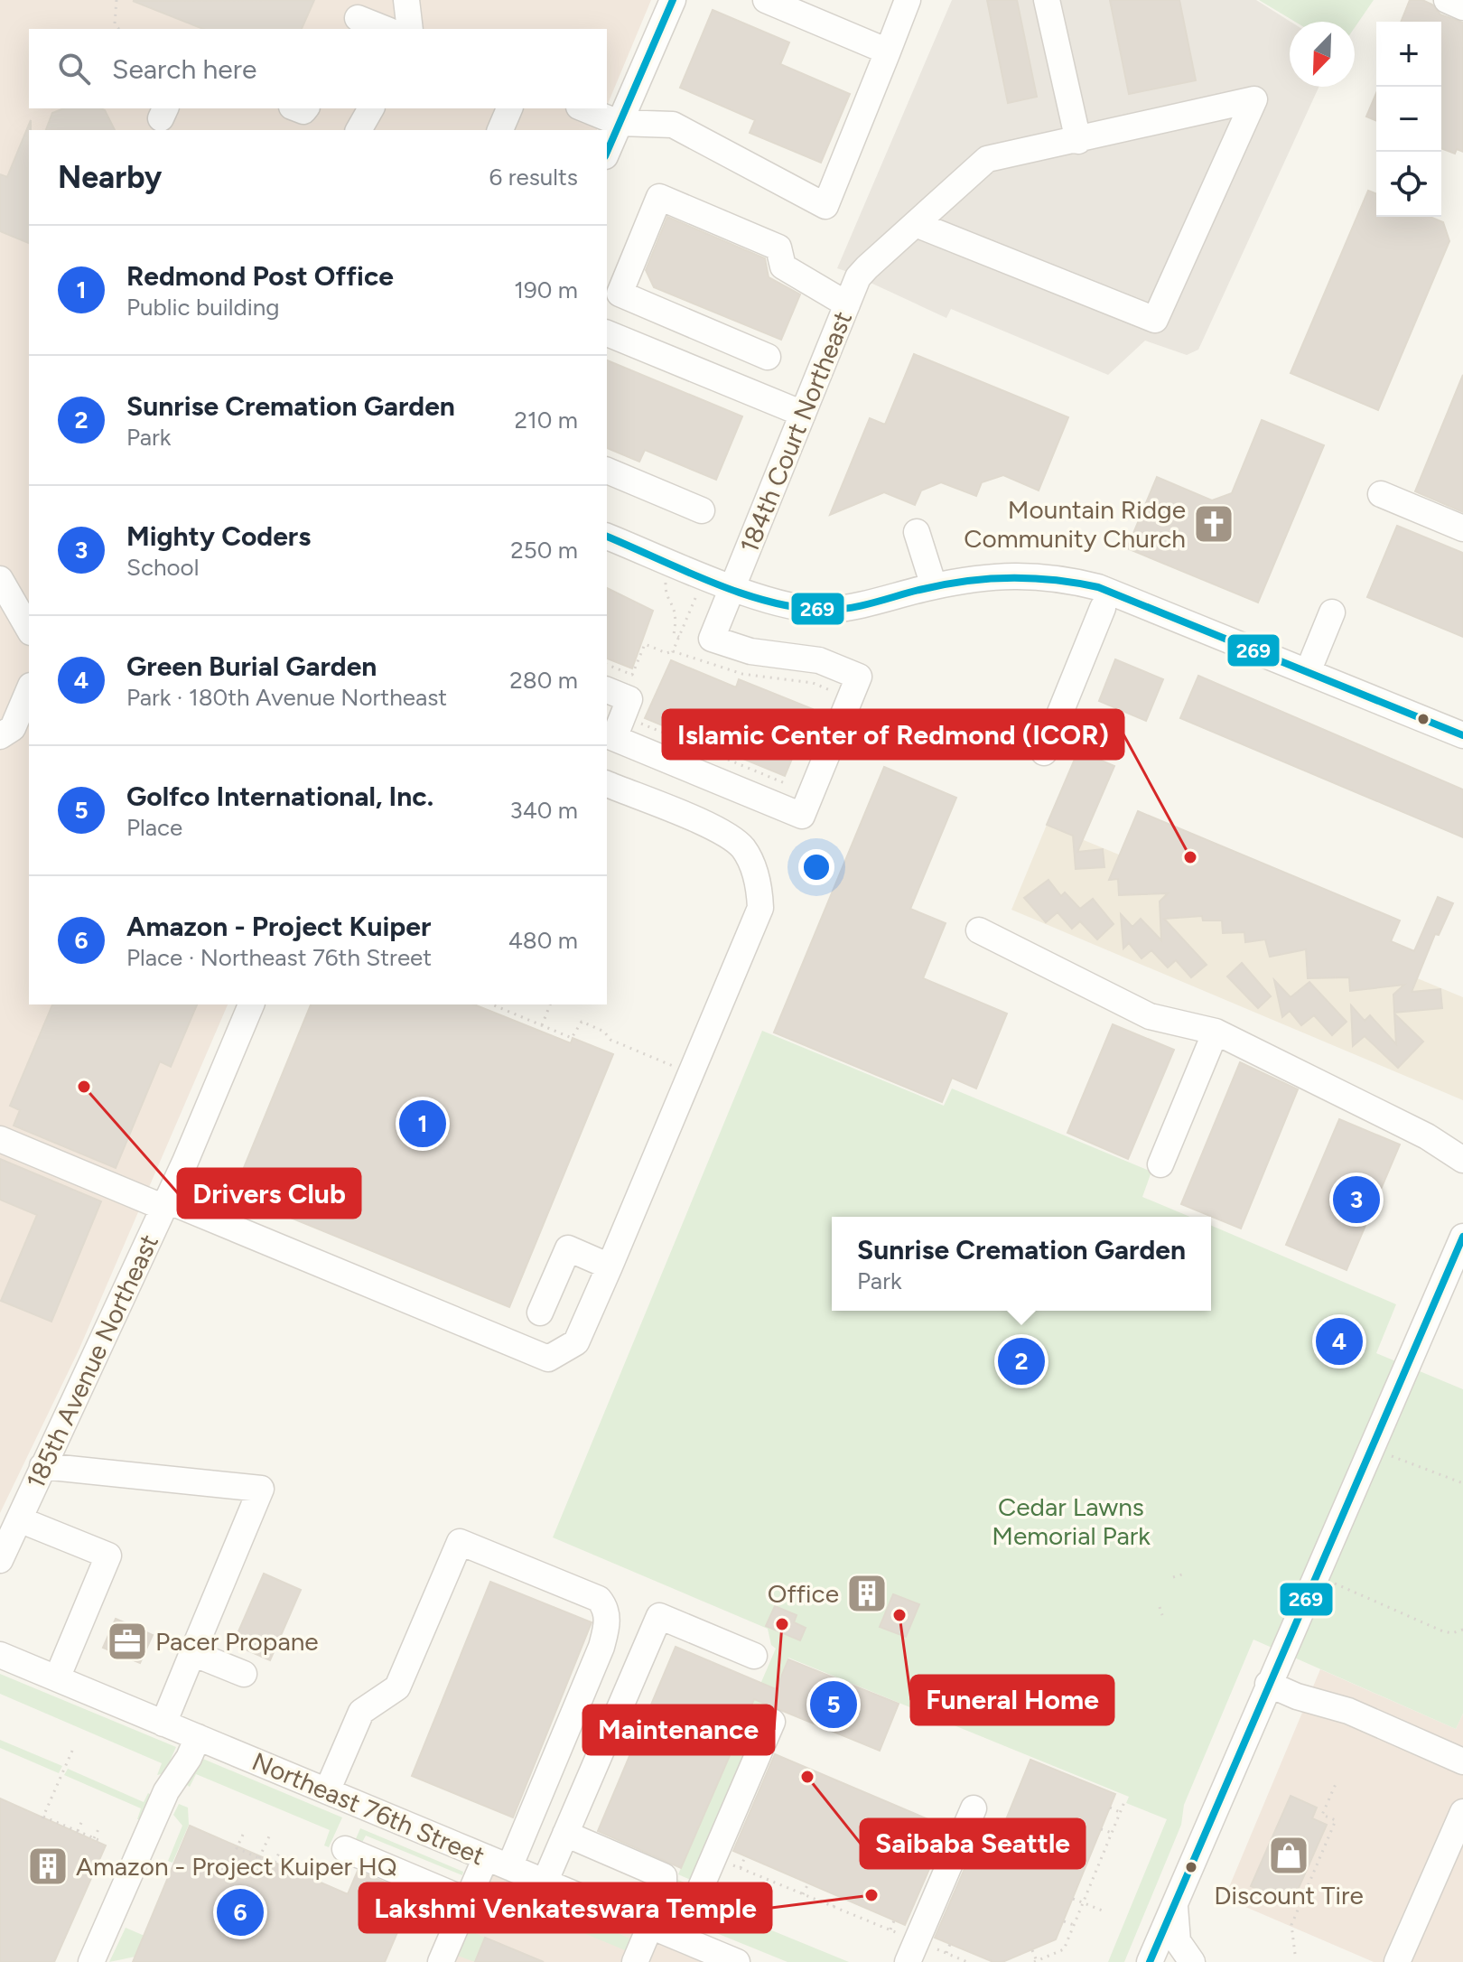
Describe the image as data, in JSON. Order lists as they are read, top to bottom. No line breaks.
{"streets":{"street":["184th Court Northeast","185th Avenue Northeast","Northeast 76th Street"]},"parks":["Cedar Lawns Memorial Park"],"places":{"church":["Mountain Ridge Community Church"],"other":["Islamic Center of Redmond (ICOR)","Drivers Club","Funeral Home","Maintenance","Saibaba Seattle","Lakshmi Venkateswara Temple"],"building":["Office","Amazon - Project Kuiper HQ"],"office":["Pacer Propane"],"shop":["Discount Tire"]},"lines":["transit line 269"],"north":"bottom left","page":{"map_buttons":["+","−"],"search":"Search here","heading":["Nearby","6 results"],"list":[{"mark":"1","name":"Redmond Post Office","note":"Public building","value":"190 m"},{"mark":"2","name":"Sunrise Cremation Garden","note":"Park","value":"210 m"},{"mark":"3","name":"Mighty Coders","note":"School","value":"250 m"},{"mark":"4","name":"Green Burial Garden","note":"Park · 180th Avenue Northeast","value":"280 m"},{"mark":"5","name":"Golfco International, Inc.","note":"Place","value":"340 m"},{"mark":"6","name":"Amazon - Project Kuiper","note":"Place · Northeast 76th Street","value":"480 m"}],"pins":["1","3","4","2","5","6"],"popup":["Sunrise Cremation Garden","Park"]}}
